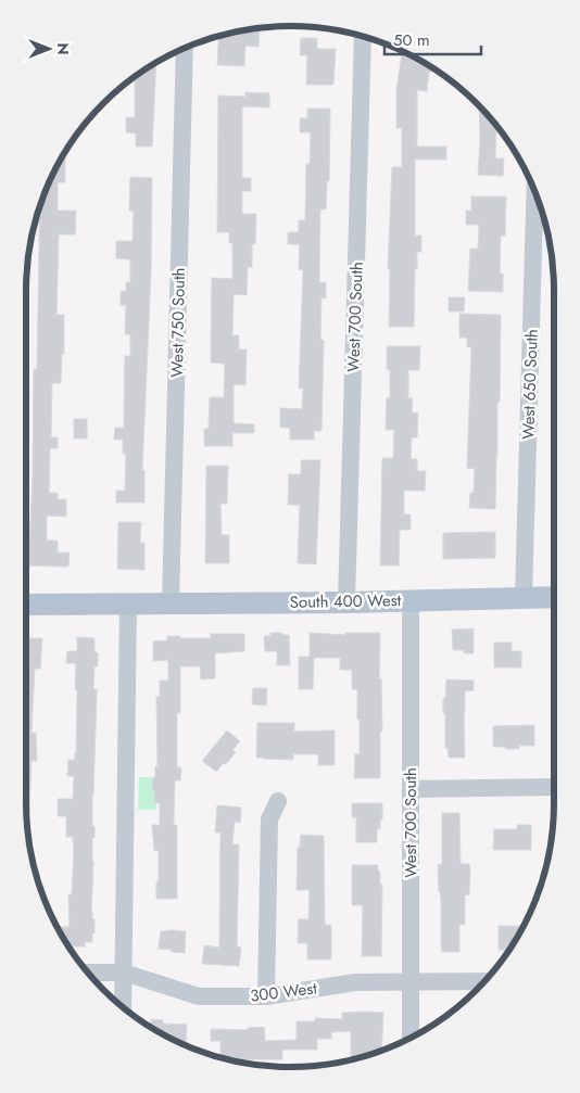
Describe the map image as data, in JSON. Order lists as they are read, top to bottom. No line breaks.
{"streets":{"main road":["South 400 West"],"street":["West 700 South","West 750 South","West 650 South","300 West"]},"crossings":[["West 700 South","South 400 West"],["West 700 South","300 West"],["West 750 South","South 400 West"],["West 650 South","South 400 West"]],"scale_bar":"50 m","north":"right"}
